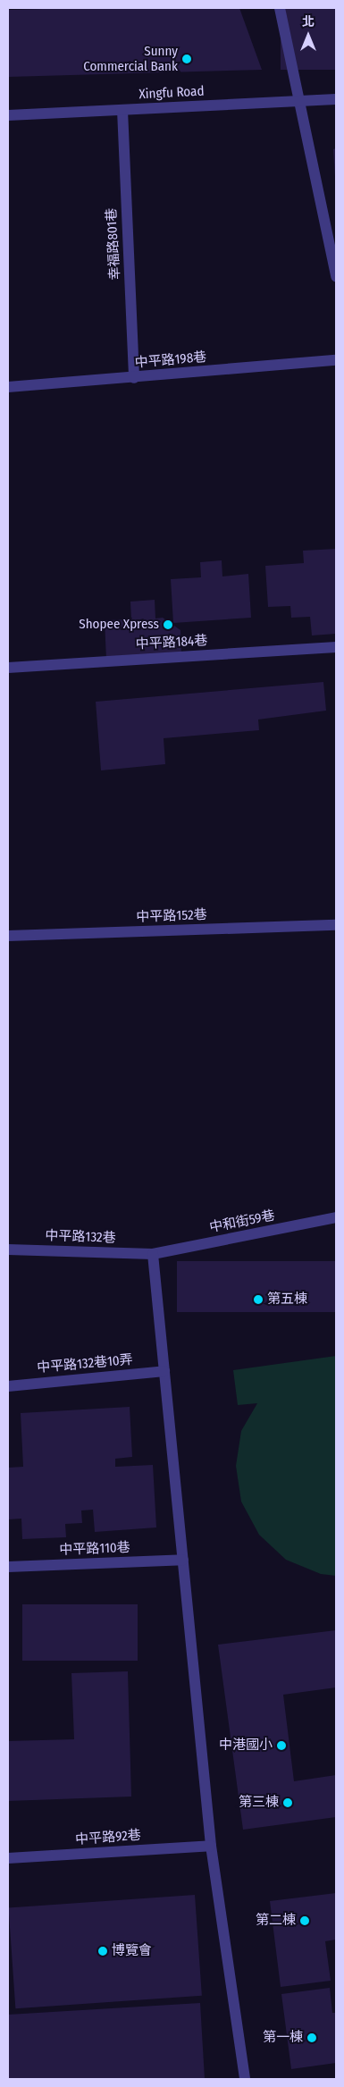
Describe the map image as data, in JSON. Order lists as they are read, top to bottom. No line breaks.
{"streets":{"street":["Xingfu Road","幸福路801巷","中平路198巷","中平路184巷","中平路152巷","中和街59巷","中平路132巷","中平路132巷10弄","中平路110巷","中平路92巷"]},"crossings":[["Xingfu Road","幸福路801巷"],["幸福路801巷","中平路198巷"],["中和街59巷","中平路132巷"]],"places":["Sunny Commercial Bank","Shopee Xpress","第五棟","中港國小","第三棟","第二棟","博覽會","第一棟"],"north":"top"}
